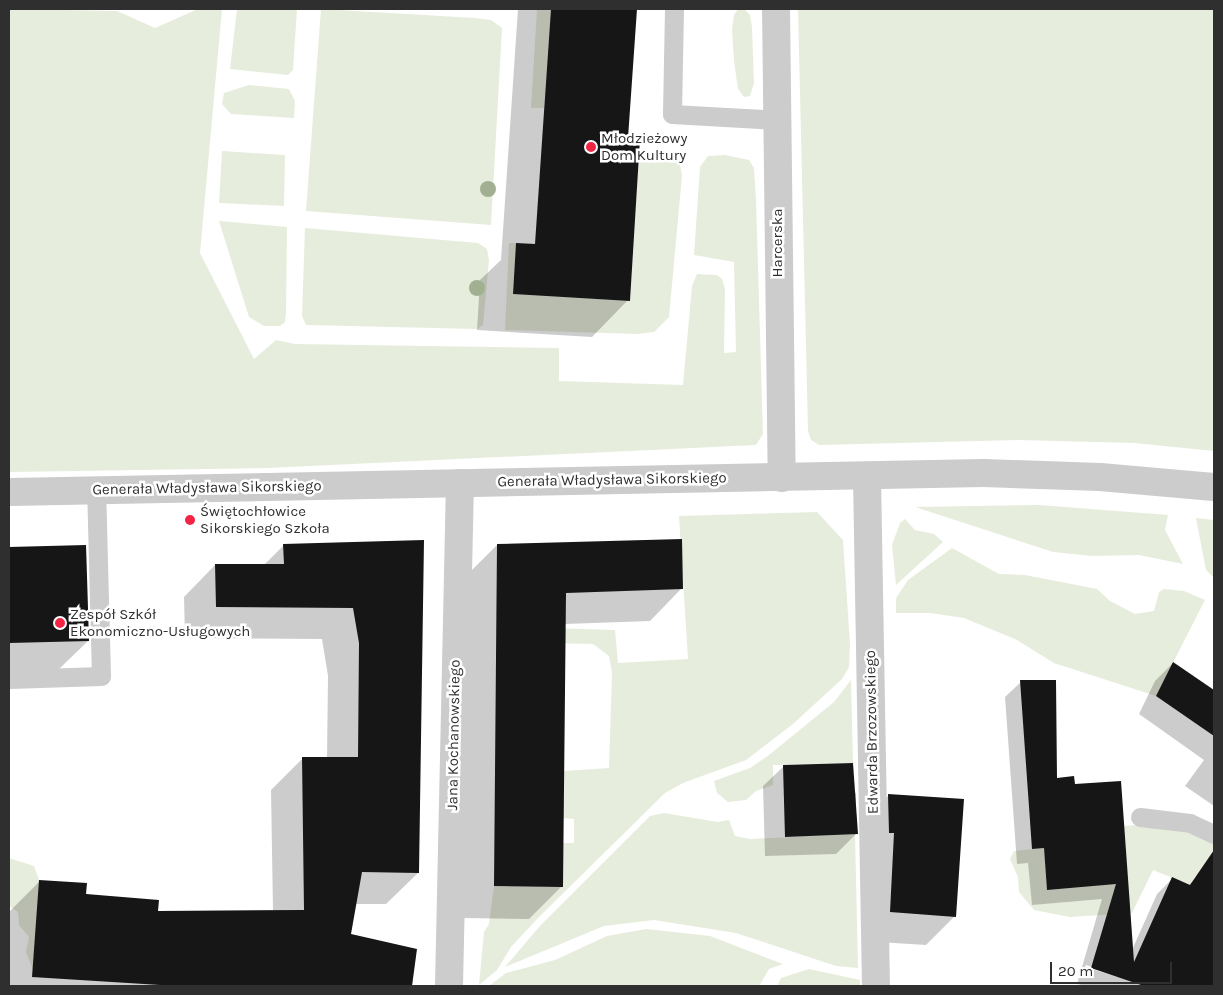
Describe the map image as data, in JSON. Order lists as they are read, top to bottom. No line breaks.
{"streets":{"street":["Harcerska","Generała Władysława Sikorskiego","Edwarda Brzozowskiego","Jana Kochanowskiego"]},"crossings":[["Harcerska","Generała Władysława Sikorskiego"],["Generała Władysława Sikorskiego","Edwarda Brzozowskiego"],["Generała Władysława Sikorskiego","Jana Kochanowskiego"]],"places":["Młodzieżowy Dom Kultury","Świętochłowice Sikorskiego Szkoła","Zespół Szkół Ekonomiczno-Usługowych"],"scale_bar":"20 m"}
